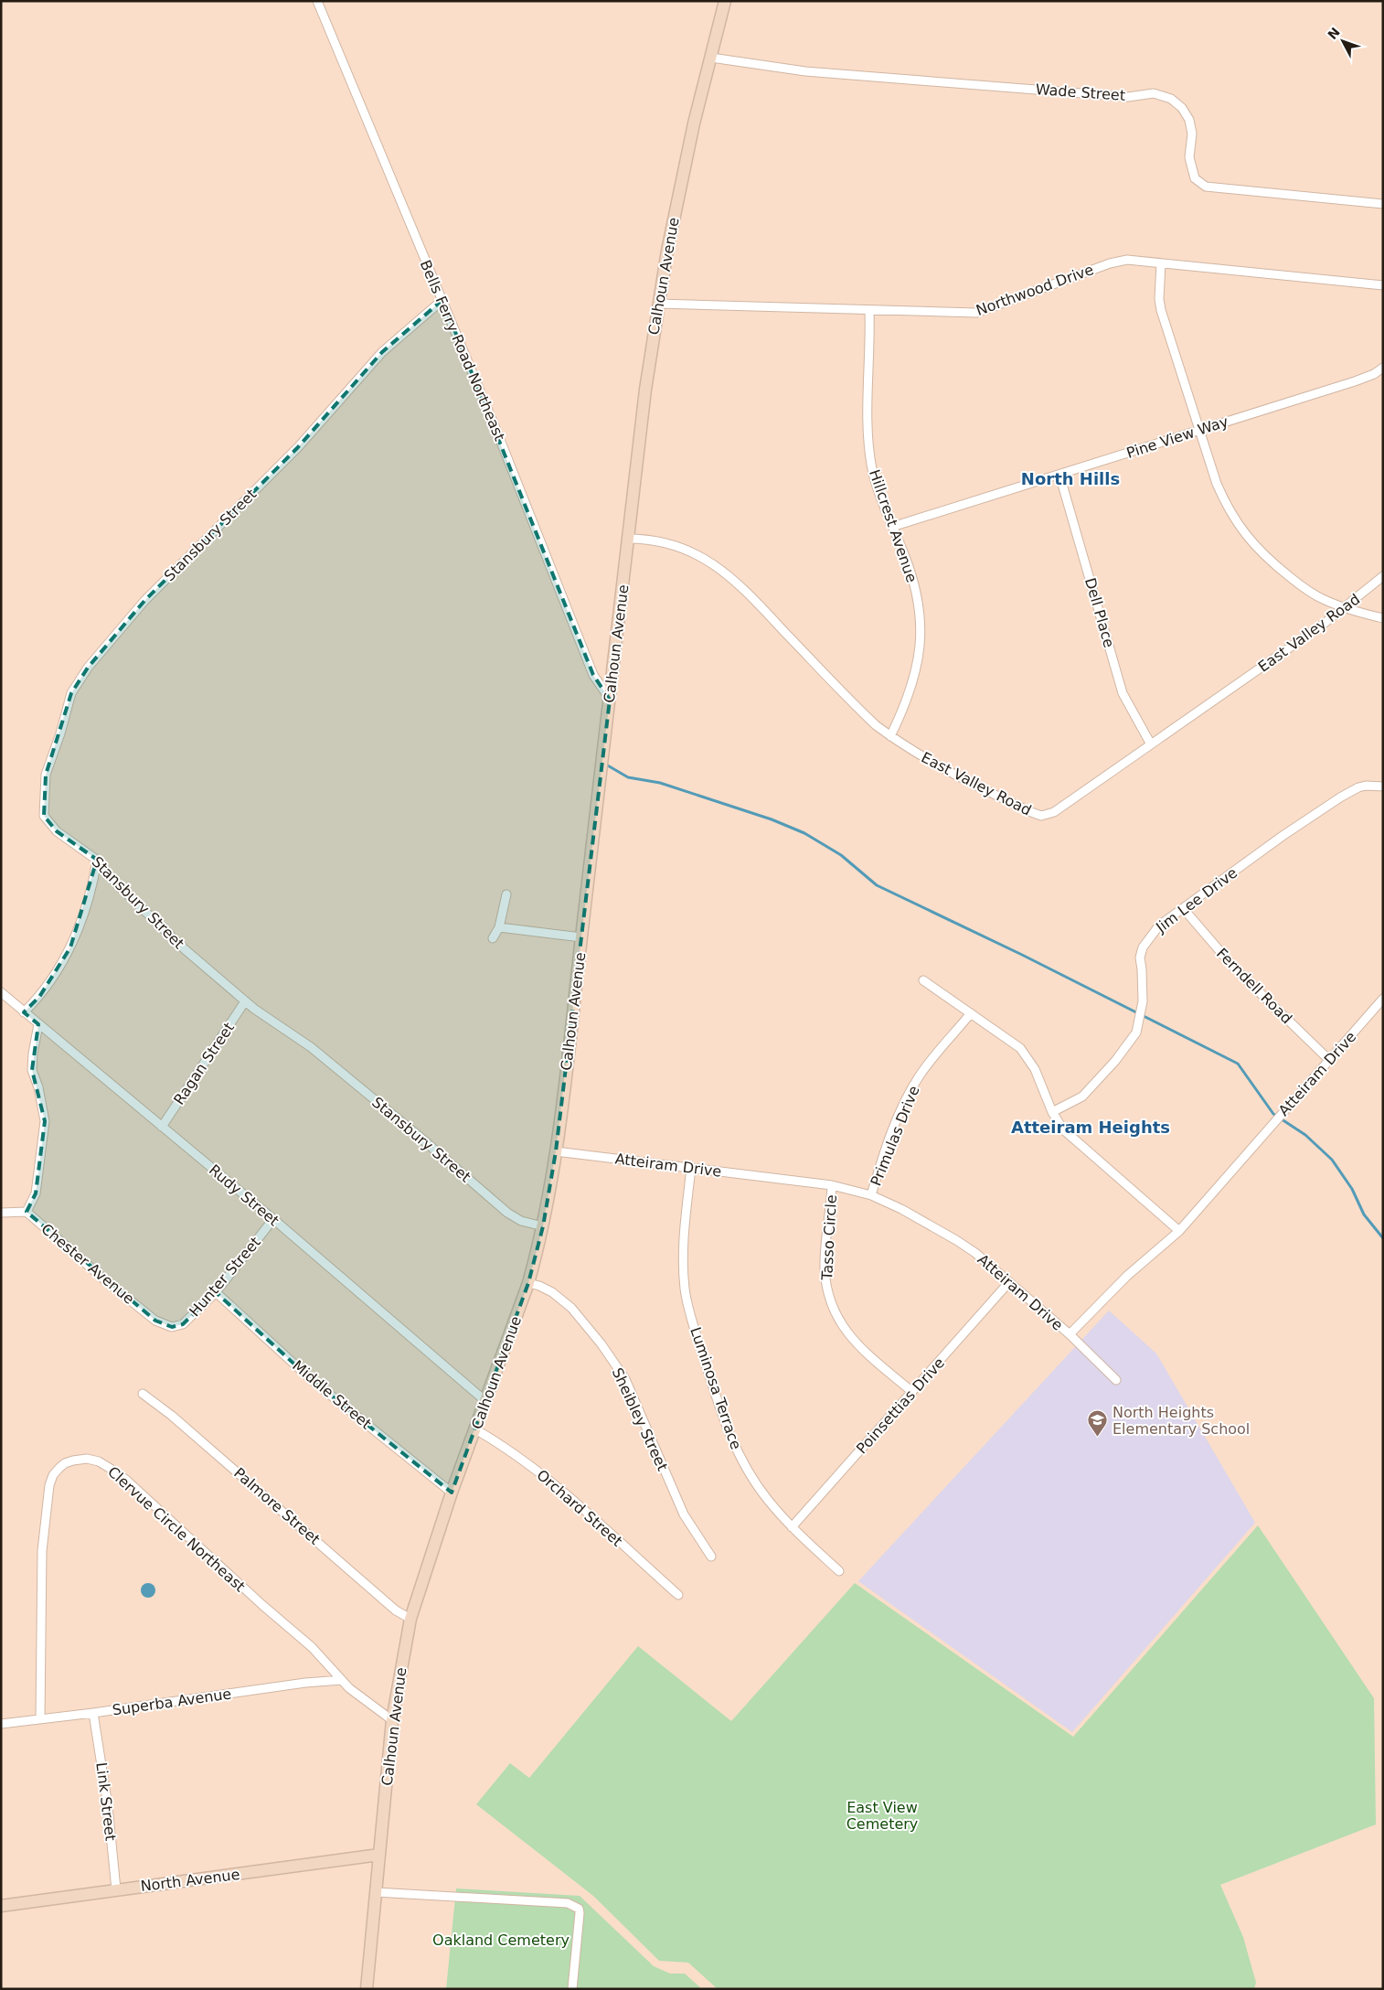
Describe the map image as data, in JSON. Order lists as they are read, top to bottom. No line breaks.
{"streets":{"street":["Wade Street","Calhoun Avenue","Northwood Drive","Bells Ferry Road Northeast","Pine View Way","Hillcrest Avenue","Stansbury Street","Dell Place","East Valley Road","Jim Lee Drive","Ferndell Road","Ragan Street","Atteiram Drive","Primulas Drive","Rudy Street","Tasso Circle","Chester Avenue","Hunter Street","Luminosa Terrace","Middle Street","Poinsettias Drive","Sheibley Street","Palmore Street","Orchard Street","Clervue Circle Northeast","Superba Avenue","Link Street","North Avenue"]},"crossings":[["Wade Street","Calhoun Avenue"],["Calhoun Avenue","Northwood Drive"],["Calhoun Avenue","Bells Ferry Road Northeast"],["Calhoun Avenue","Stansbury Street"],["Calhoun Avenue","East Valley Road"],["Calhoun Avenue","Atteiram Drive"],["Calhoun Avenue","Rudy Street"],["Calhoun Avenue","Middle Street"],["Calhoun Avenue","Sheibley Street"],["Calhoun Avenue","Palmore Street"],["Calhoun Avenue","Orchard Street"],["Calhoun Avenue","Clervue Circle Northeast"],["Calhoun Avenue","North Avenue"],["Northwood Drive","Hillcrest Avenue"],["Bells Ferry Road Northeast","Stansbury Street"],["Pine View Way","Hillcrest Avenue"],["Pine View Way","Dell Place"],["Hillcrest Avenue","East Valley Road"],["Stansbury Street","Ragan Street"],["Dell Place","East Valley Road"],["Jim Lee Drive","Ferndell Road"],["Ferndell Road","Atteiram Drive"],["Ragan Street","Rudy Street"],["Atteiram Drive","Primulas Drive"],["Atteiram Drive","Tasso Circle"],["Atteiram Drive","Luminosa Terrace"],["Atteiram Drive","Poinsettias Drive"],["Rudy Street","Hunter Street"],["Tasso Circle","Poinsettias Drive"],["Chester Avenue","Hunter Street"],["Hunter Street","Middle Street"],["Luminosa Terrace","Poinsettias Drive"],["Clervue Circle Northeast","Superba Avenue"],["Superba Avenue","Link Street"],["Link Street","North Avenue"]],"districts":["North Hills","Atteiram Heights"],"parks":["East View Cemetery","Oakland Cemetery"],"places":{"school or university":["North Heights Elementary School"]},"north":"top left"}
